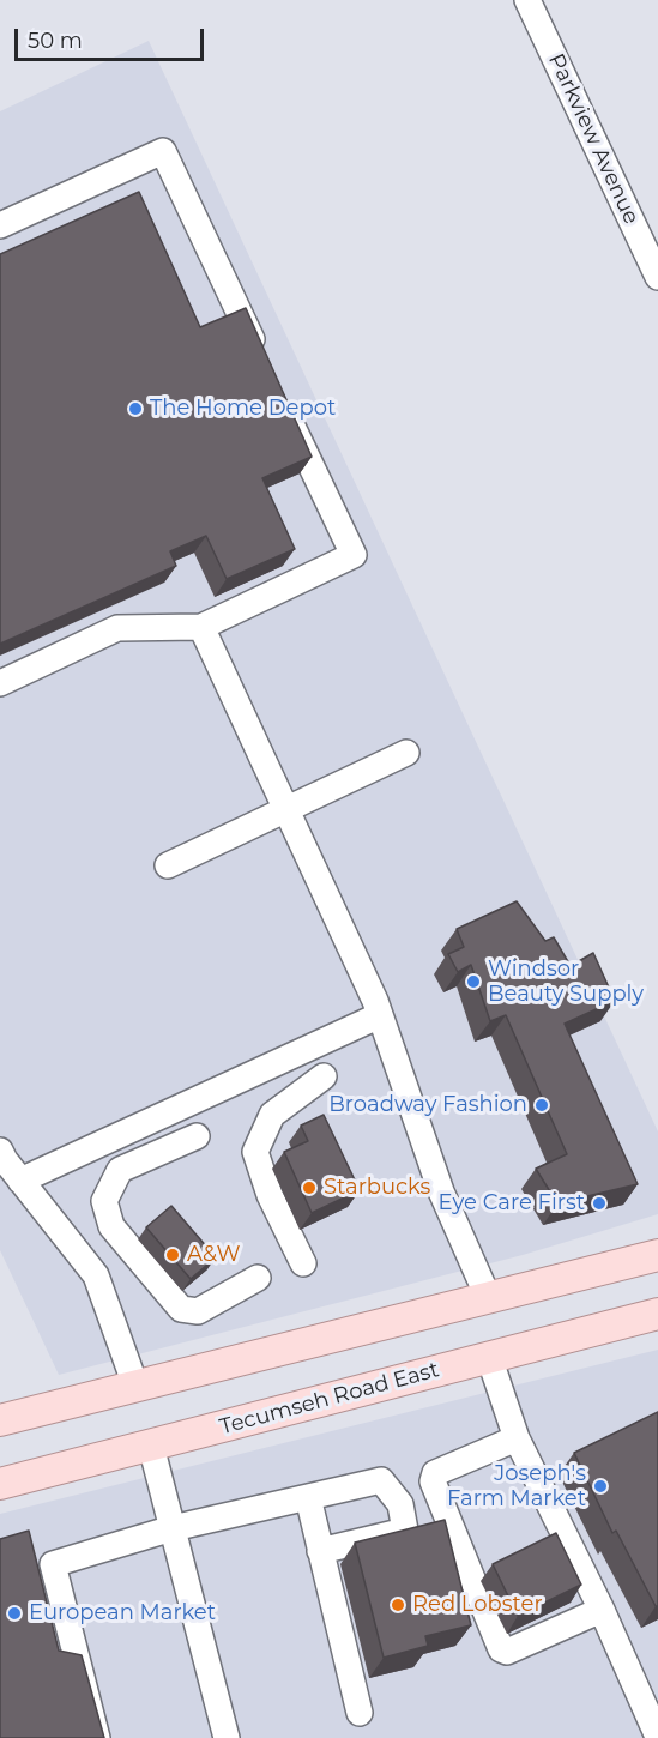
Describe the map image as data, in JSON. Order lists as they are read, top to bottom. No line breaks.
{"streets":{"main road":["Tecumseh Road East"],"street":["Parkview Avenue"]},"places":["The Home Depot","Windsor Beauty Supply","Broadway Fashion","Starbucks","Eye Care First","A&W","Joseph's Farm Market","Red Lobster","European Market"],"scale_bar":"50 m"}
